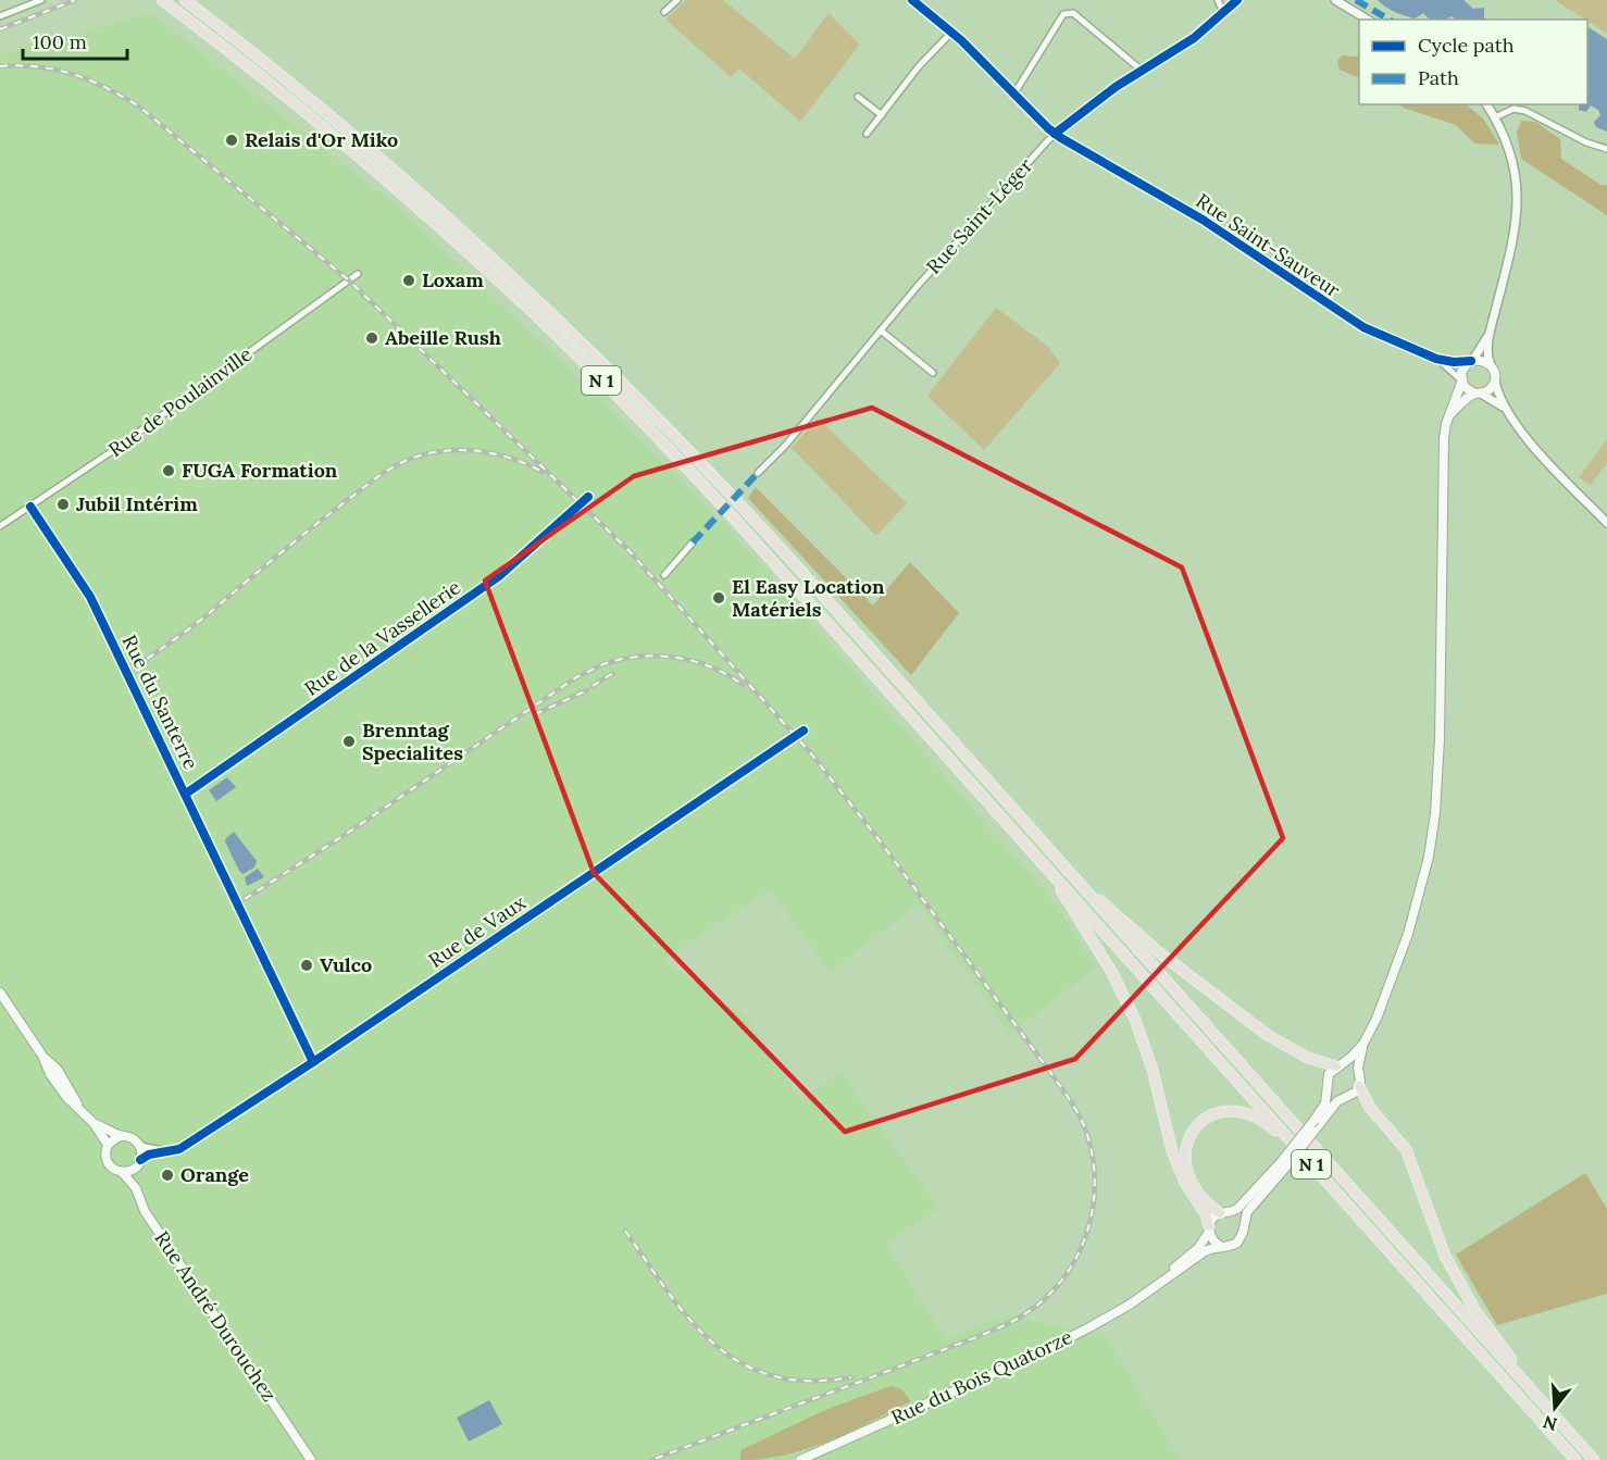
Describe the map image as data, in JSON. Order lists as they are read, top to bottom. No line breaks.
{"streets":{"highway":["N 1"],"main road":["Rue André Durouchez","Rue du Bois Quatorze"],"street":["Rue Saint-Léger","Rue Saint-Sauveur","Rue de Poulainville","Rue de la Vassellerie","Rue du Santerre","Rue de Vaux"]},"crossings":[["Rue Saint-Léger","Rue Saint-Sauveur"],["Rue de Poulainville","Rue du Santerre"],["Rue de la Vassellerie","Rue du Santerre"],["Rue du Santerre","Rue de Vaux"],["Rue de Vaux","Rue André Durouchez"]],"places":["Relais d'Or Miko","Loxam","Abeille Rush","FUGA Formation","Jubil Intérim","El Easy Location Matériels","Brenntag Specialites","Vulco","Orange"],"legend":["Cycle path","Path"],"scale_bar":"100 m","north":"bottom"}
